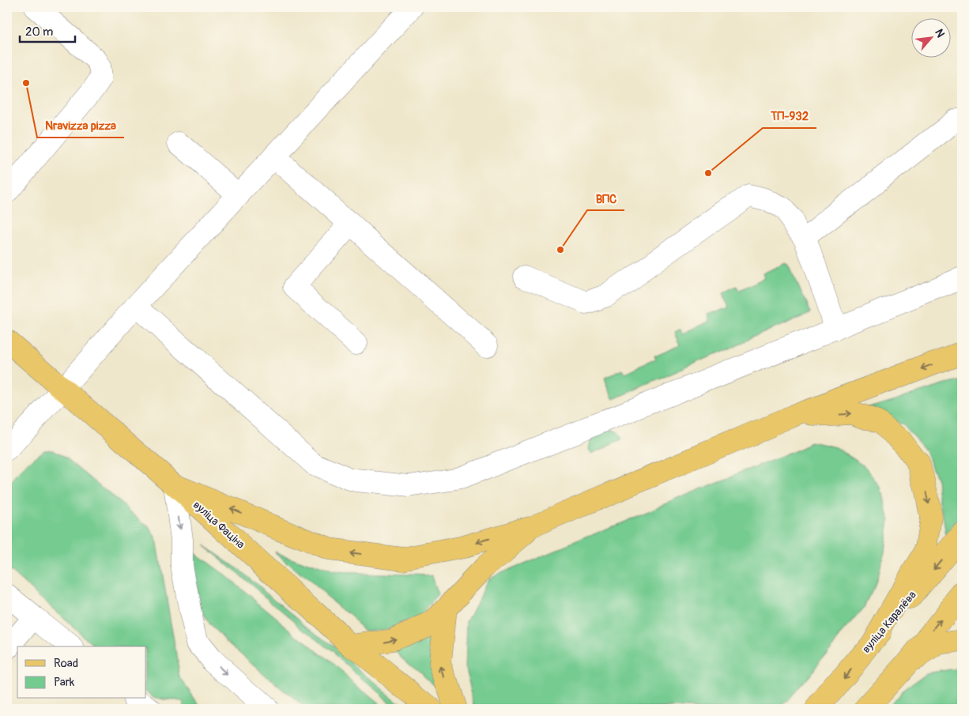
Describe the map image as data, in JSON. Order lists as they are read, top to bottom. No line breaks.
{"streets":{"main road":["вуліца Фаціна","вуліца Каралёва"]},"places":["Nravizza pizza","ТП-932","ВПС"],"legend":["Road","Park"],"scale_bar":"20 m","north":"top right"}
